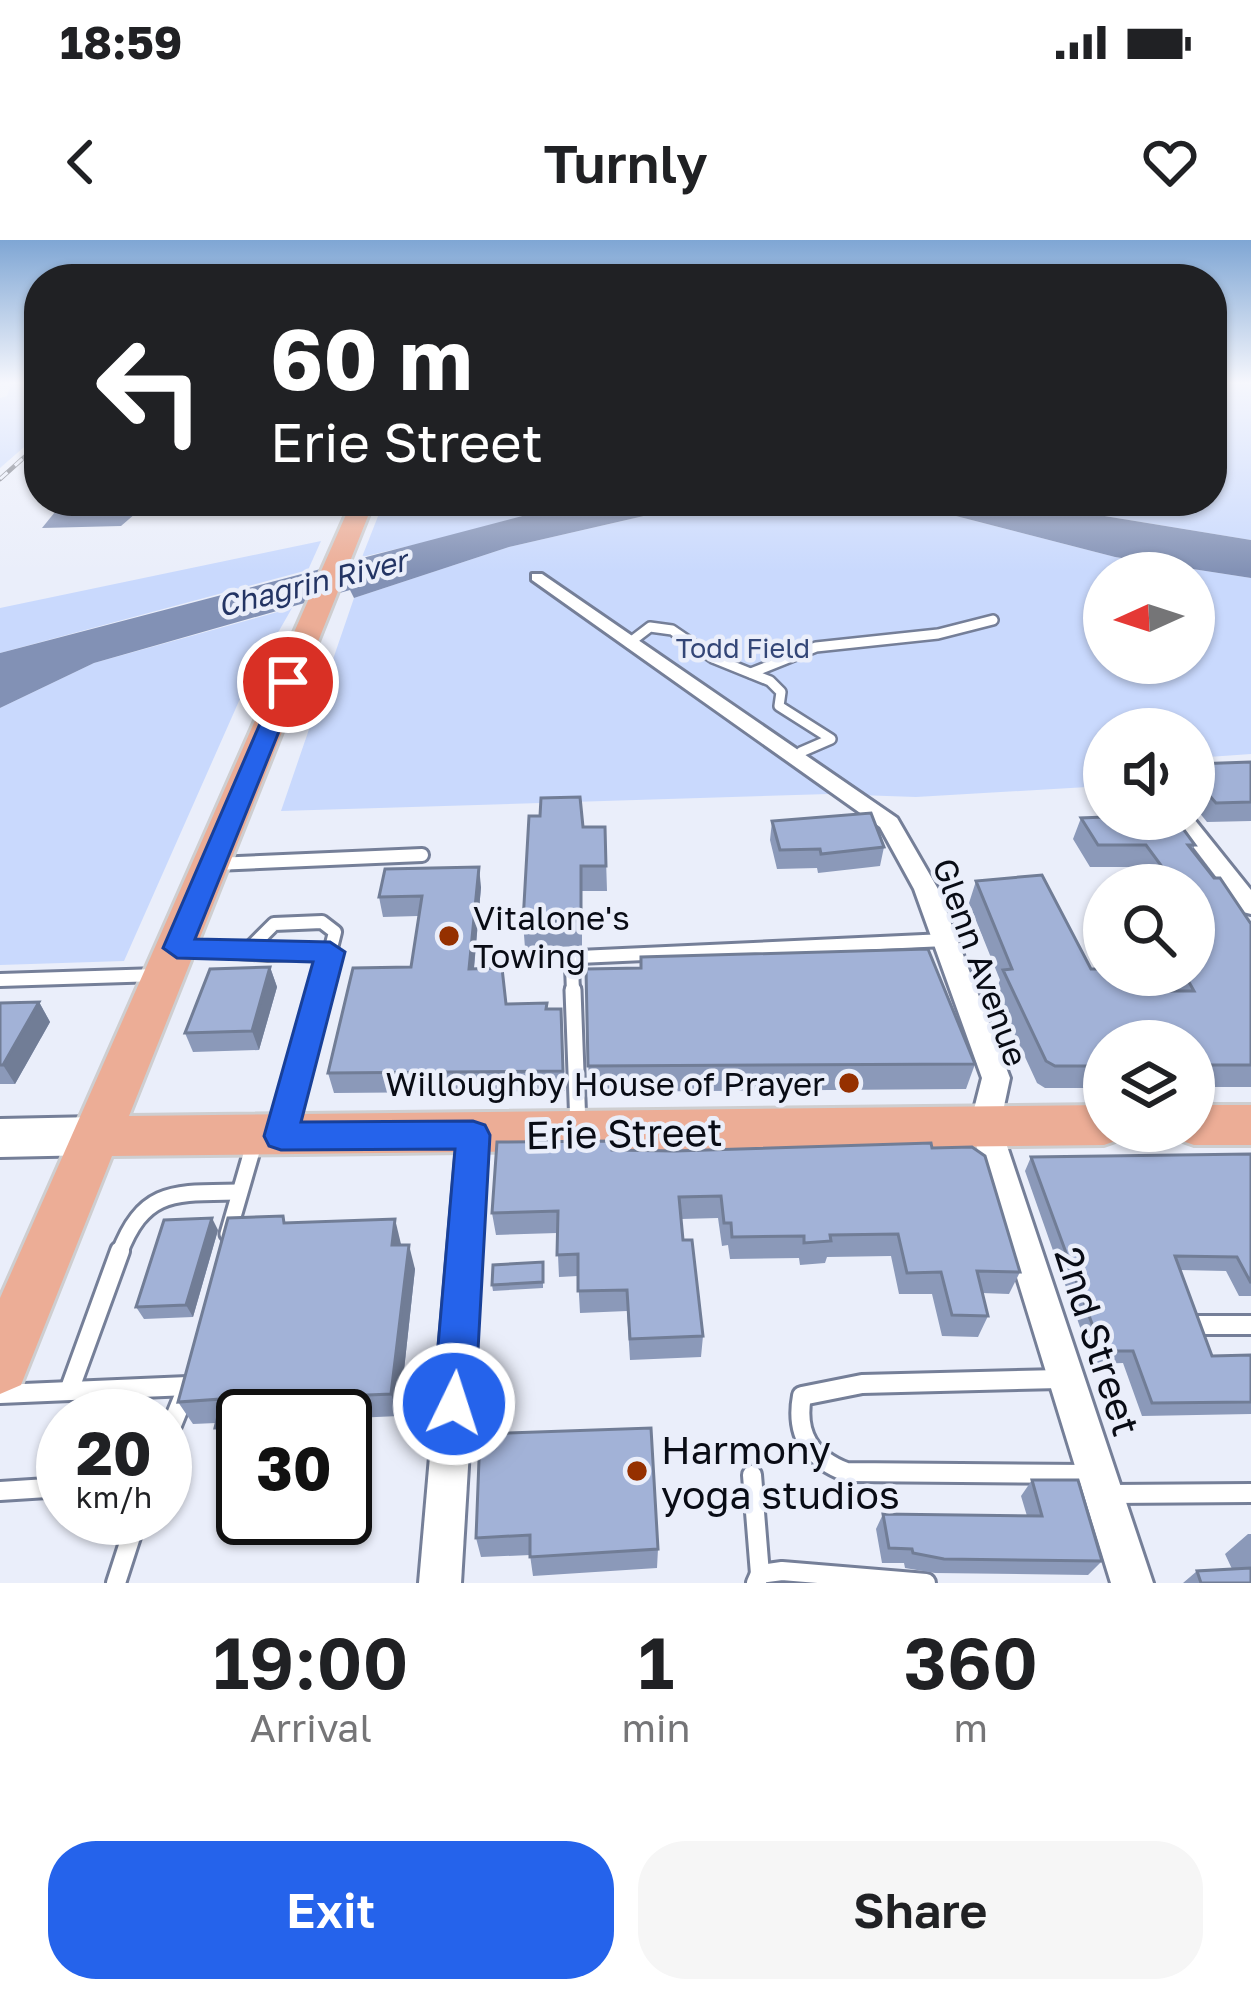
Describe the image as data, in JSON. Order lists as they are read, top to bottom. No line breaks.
{"streets":{"main road":["Erie Street"],"street":["Glenn Avenue","2nd Street"]},"crossings":[["Glenn Avenue","Erie Street"],["Glenn Avenue","2nd Street"],["Erie Street","2nd Street"]],"water":["Chagrin River"],"parks":["Todd Field"],"places":["Vitalone's Towing","Willoughby House of Prayer","Harmony yoga studios"],"north":"left","page":{"status":"18:59","header":"Turnly","turn":["60 m","Erie Street"],"speed":"20 km/h","limit":"30","eta":["19:00","Arrival","1","min","360","m"],"buttons":["Exit","Share"]}}
